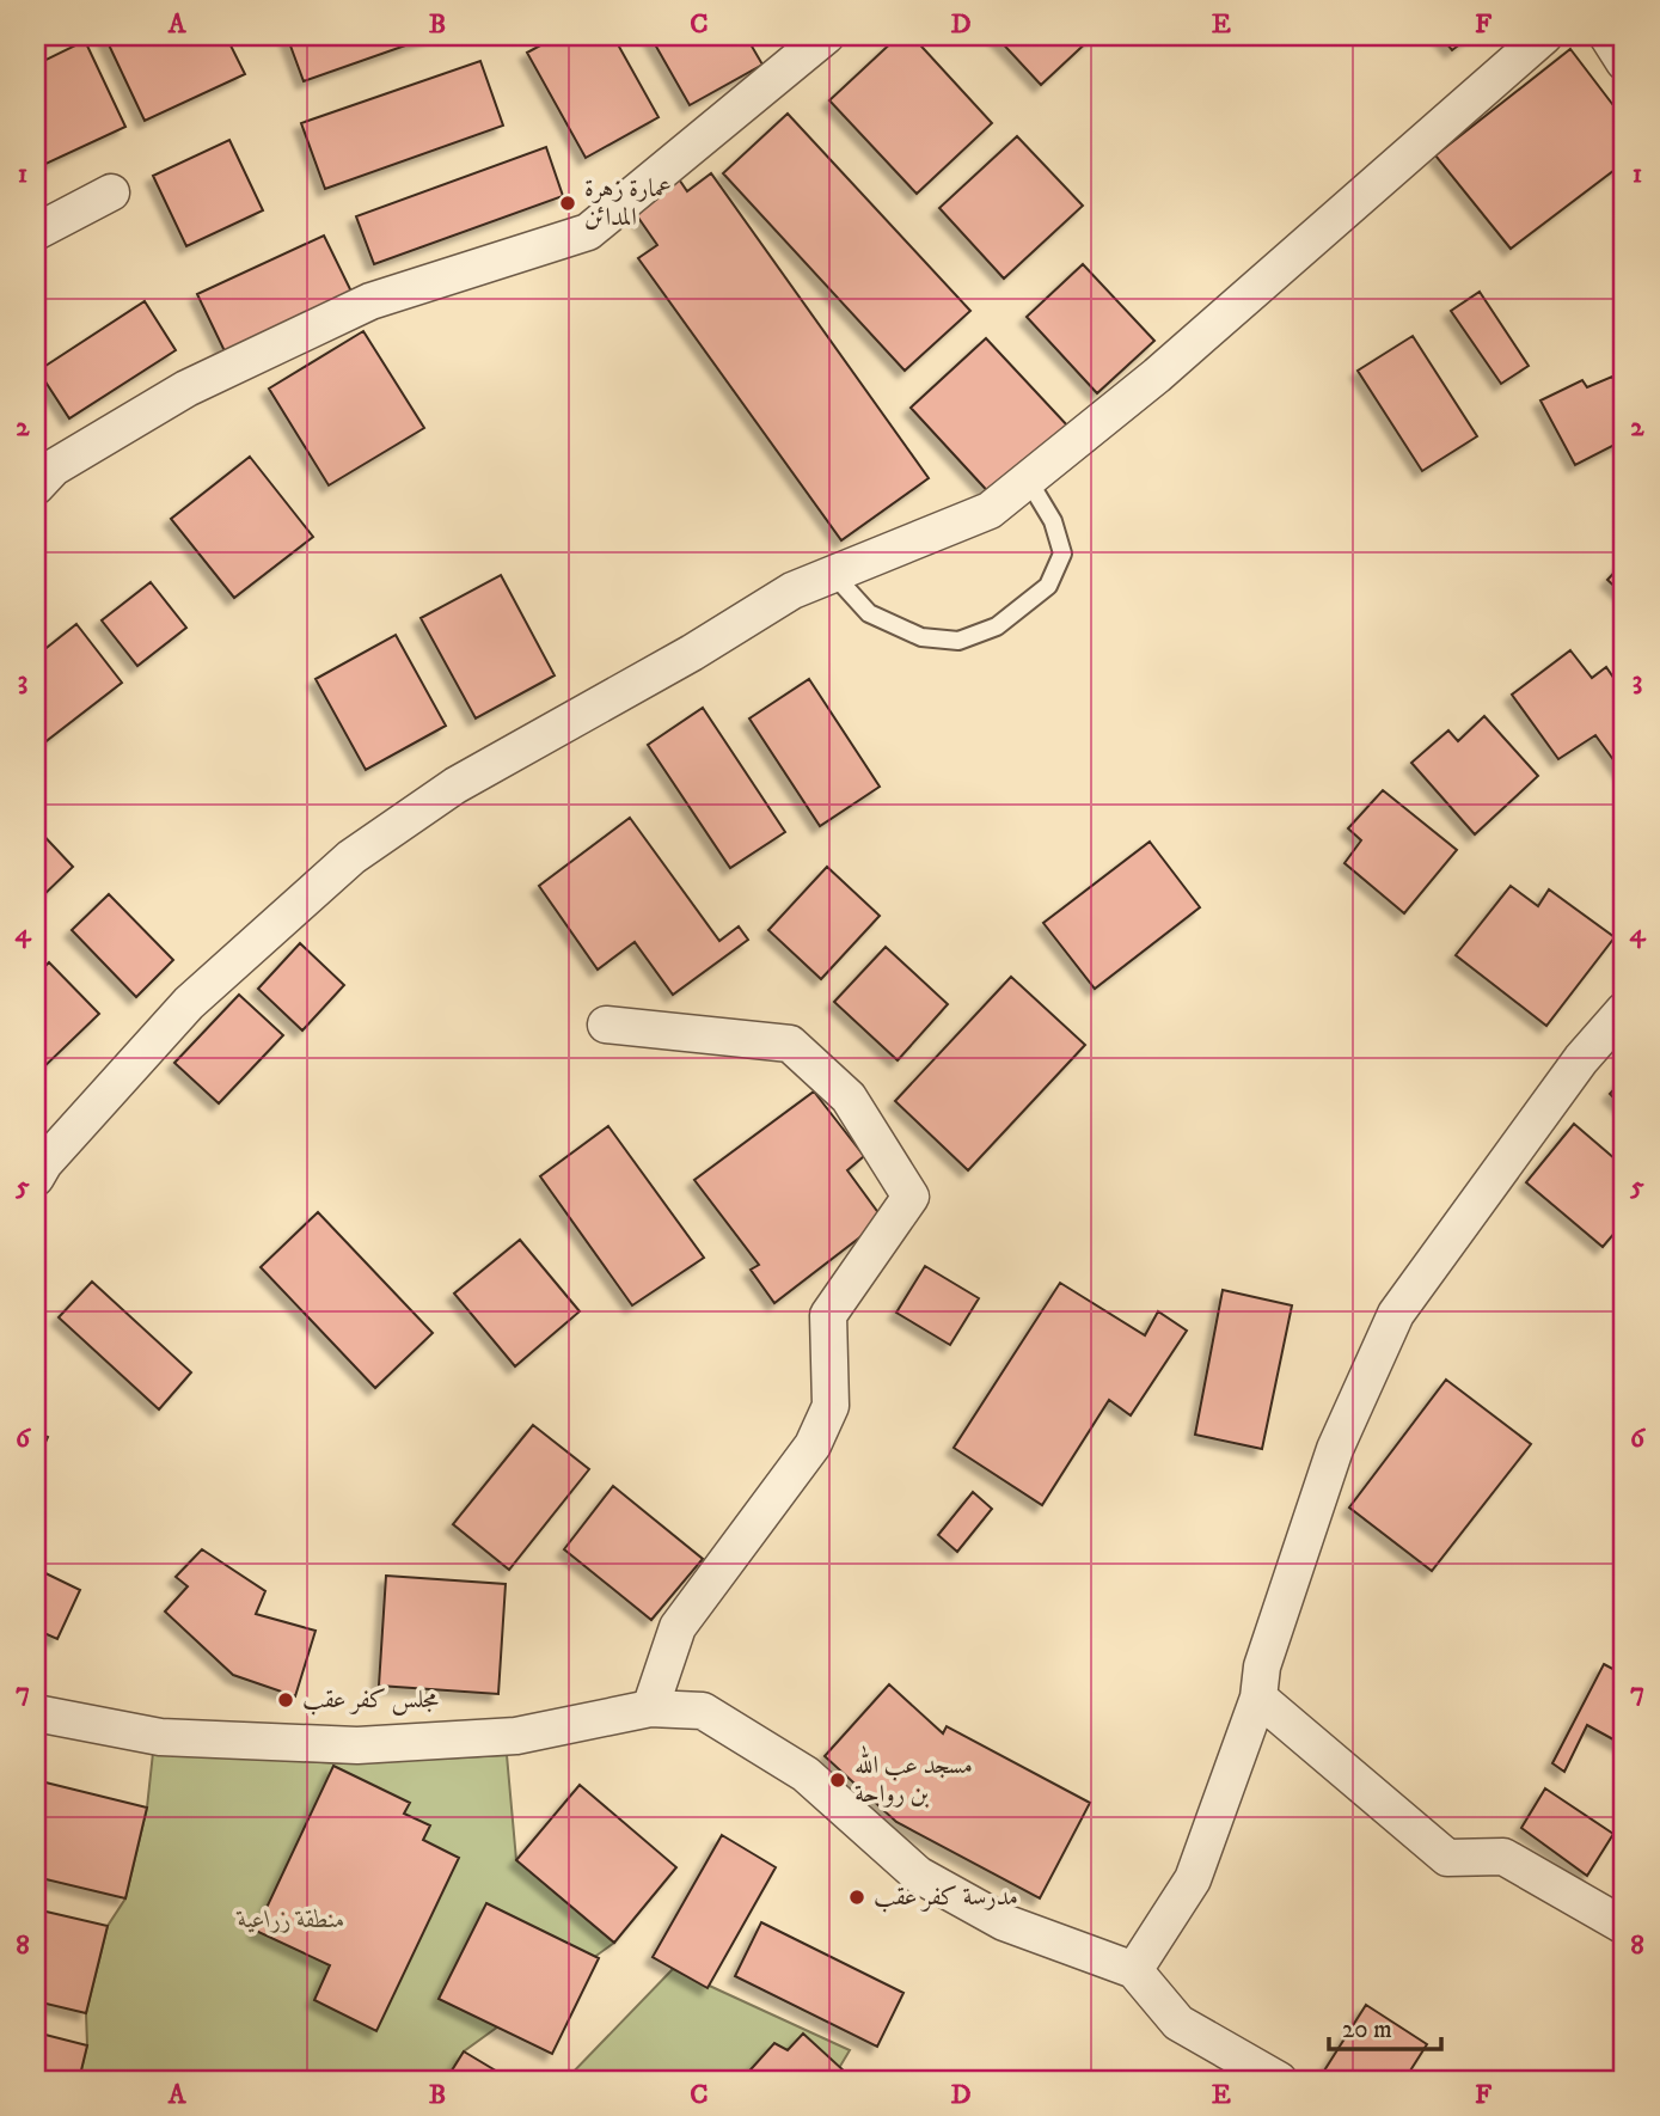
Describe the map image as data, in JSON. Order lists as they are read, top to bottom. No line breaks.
{"parks":["منطقة زراعية"],"places":["عمارة زهرة المدائن","مجلس كفر عقب","مسجد عب الله بن رواحة","مدرسة كفر عقب"],"scale_bar":"20 m","grid":{"columns":["A","B","C","D","E","F"],"rows":["1","2","3","4","5","6","7","8"]}}
